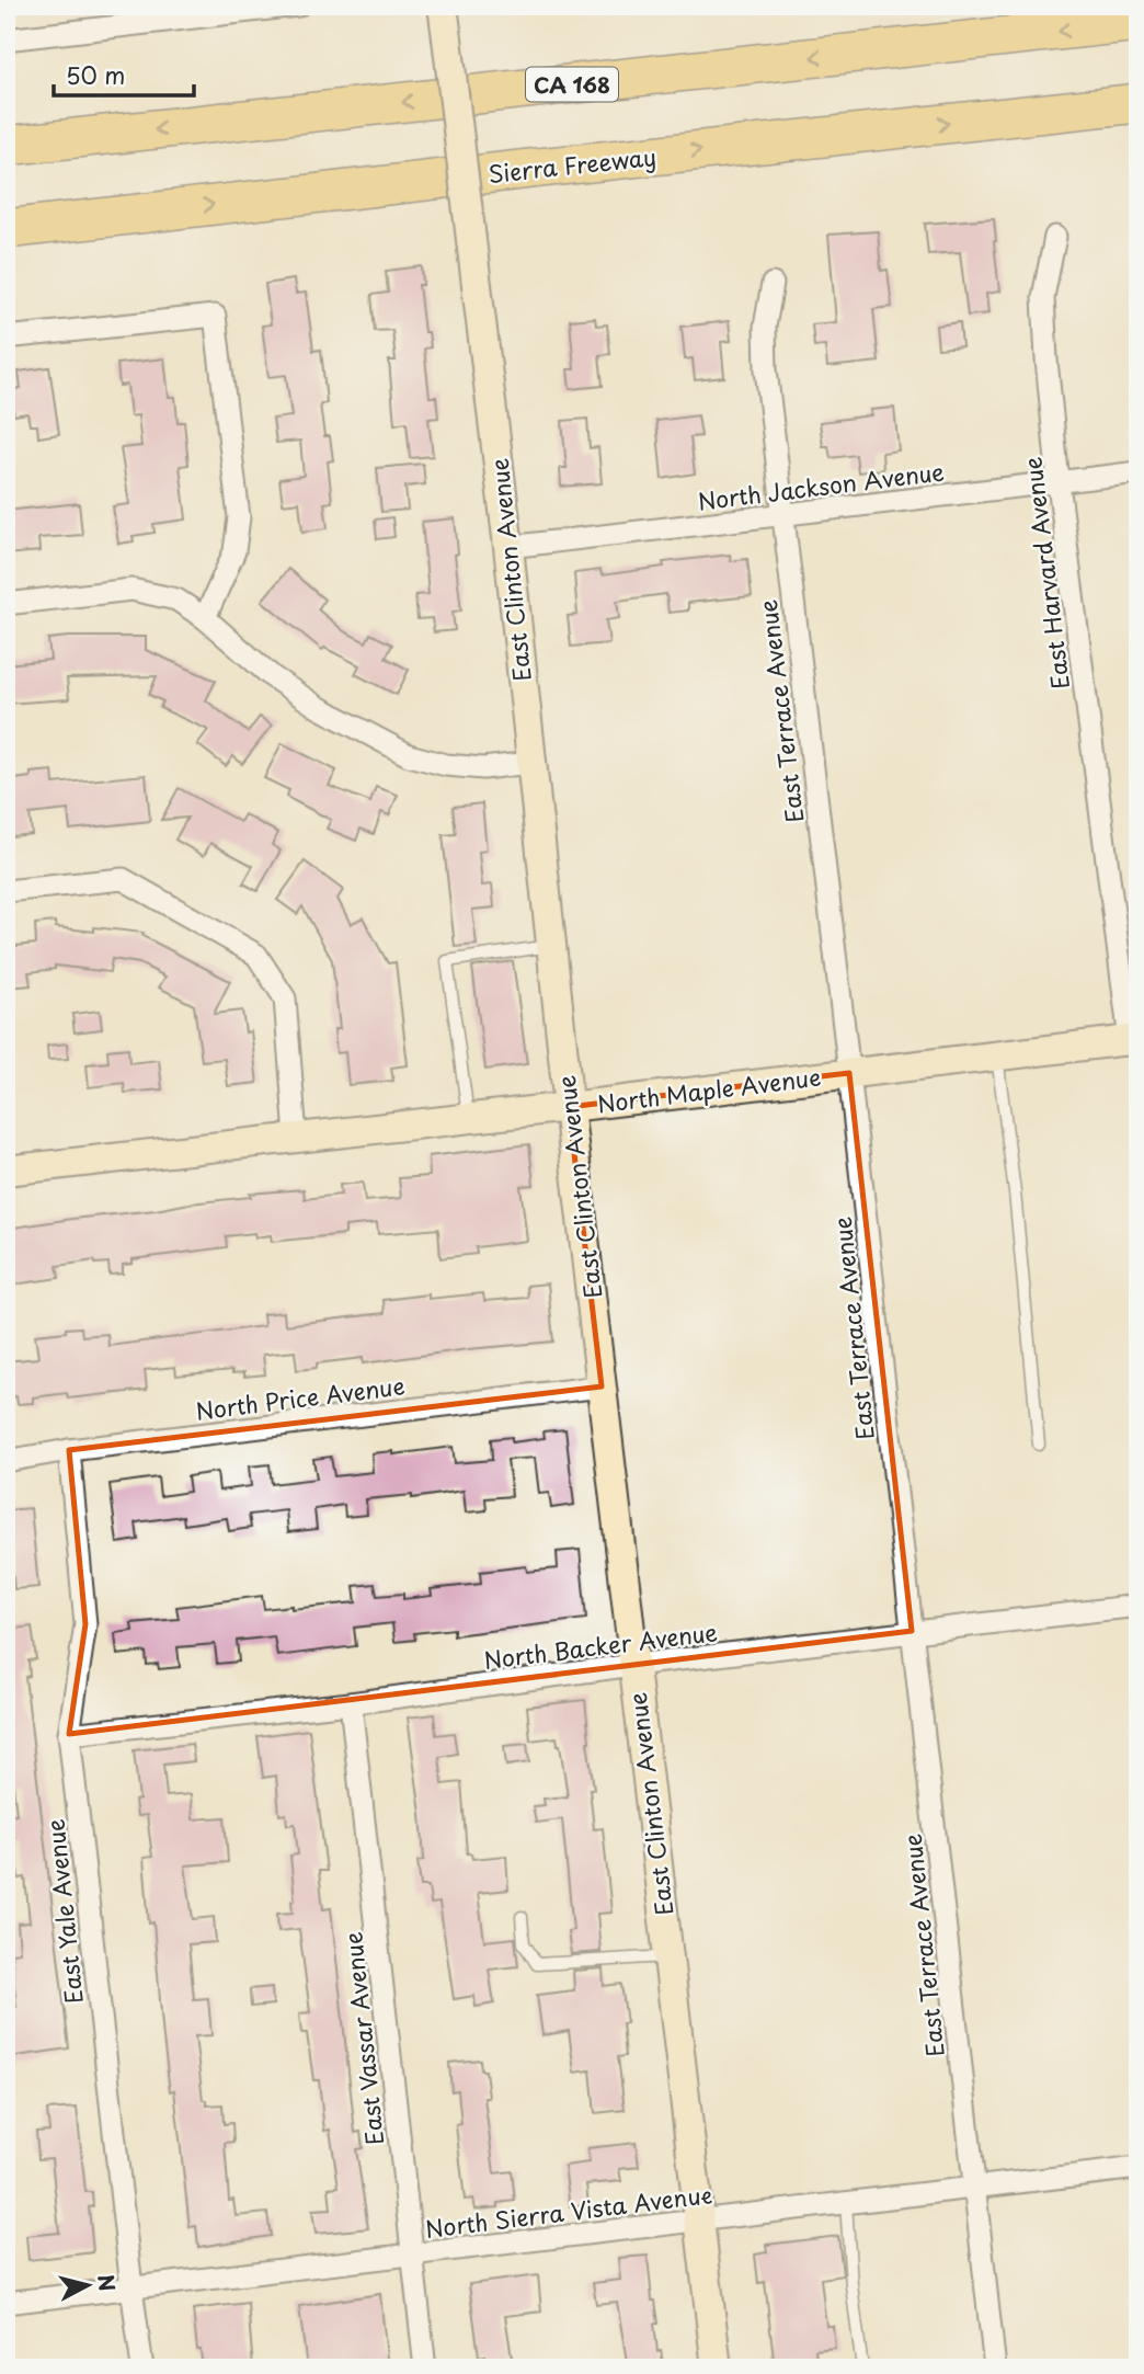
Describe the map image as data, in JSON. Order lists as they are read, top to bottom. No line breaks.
{"streets":{"highway":["CA 168","Sierra Freeway"],"main road":["East Clinton Avenue","North Maple Avenue"],"street":["North Jackson Avenue","East Harvard Avenue","East Terrace Avenue","North Price Avenue","North Backer Avenue","East Yale Avenue","East Vassar Avenue","North Sierra Vista Avenue"]},"crossings":[["North Jackson Avenue","East Clinton Avenue"],["North Jackson Avenue","East Harvard Avenue"],["North Jackson Avenue","East Terrace Avenue"],["East Clinton Avenue","North Maple Avenue"],["East Clinton Avenue","North Price Avenue"],["East Clinton Avenue","North Backer Avenue"],["East Clinton Avenue","North Sierra Vista Avenue"],["East Harvard Avenue","North Maple Avenue"],["East Terrace Avenue","North Maple Avenue"],["East Terrace Avenue","North Backer Avenue"],["East Terrace Avenue","North Sierra Vista Avenue"],["North Price Avenue","East Yale Avenue"],["North Backer Avenue","East Yale Avenue"],["North Backer Avenue","East Vassar Avenue"],["East Yale Avenue","North Sierra Vista Avenue"],["East Vassar Avenue","North Sierra Vista Avenue"]],"scale_bar":"50 m","north":"right"}
